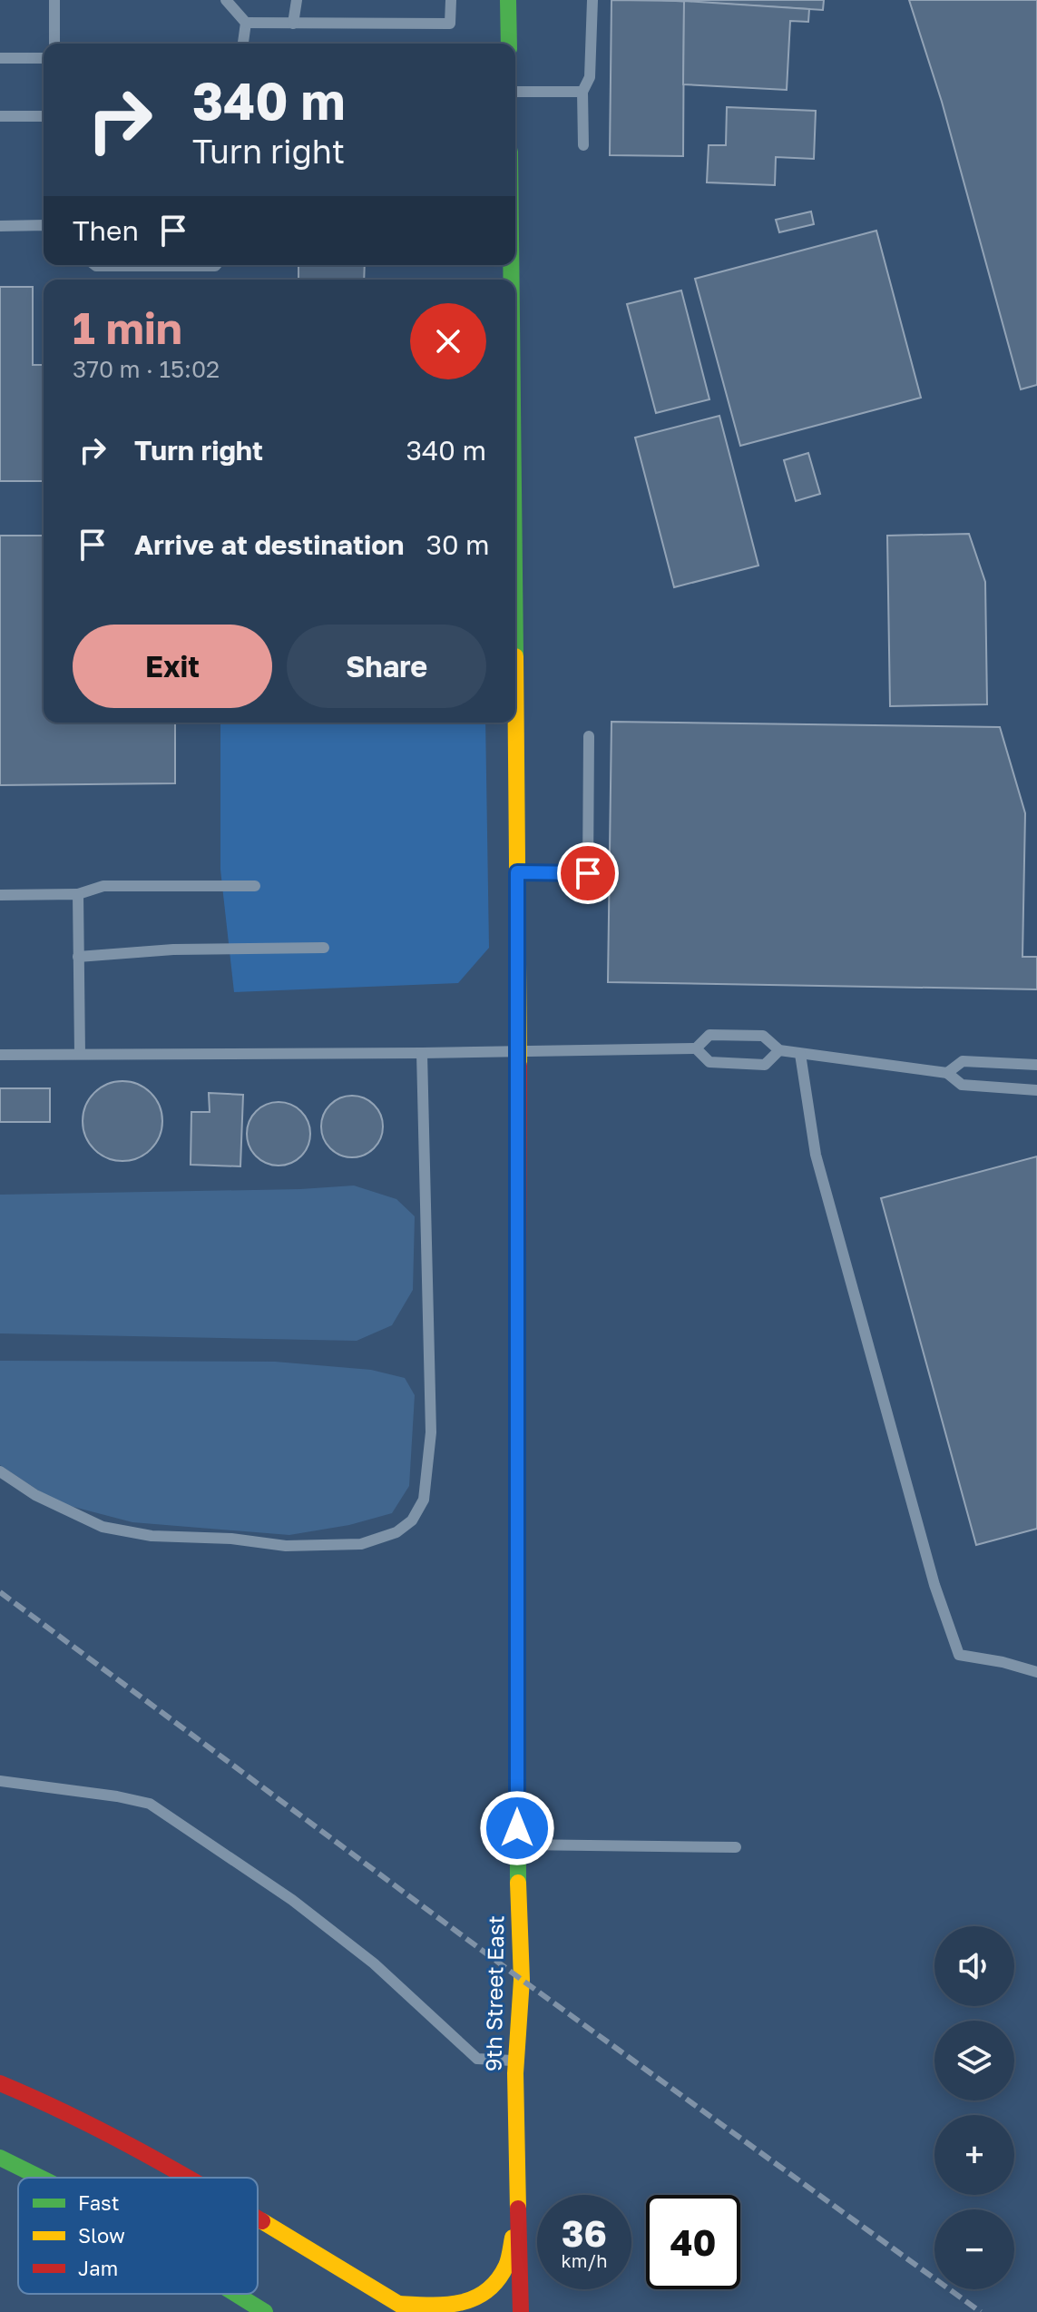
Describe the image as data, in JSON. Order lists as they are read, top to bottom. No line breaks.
{"streets":{"street":["9th Street East"]},"legend":["Fast","Slow","Jam"],"page":{"turn":["340 m","Turn right"],"then":"Then","heading":["1 min","370 m · 15:02"],"list":[{"name":"Turn right","value":"340 m"},{"name":"Arrive at destination","value":"30 m"}],"buttons":["Exit","Share"],"map_buttons":["+","−"],"speed":"36 km/h","limit":"40"}}
